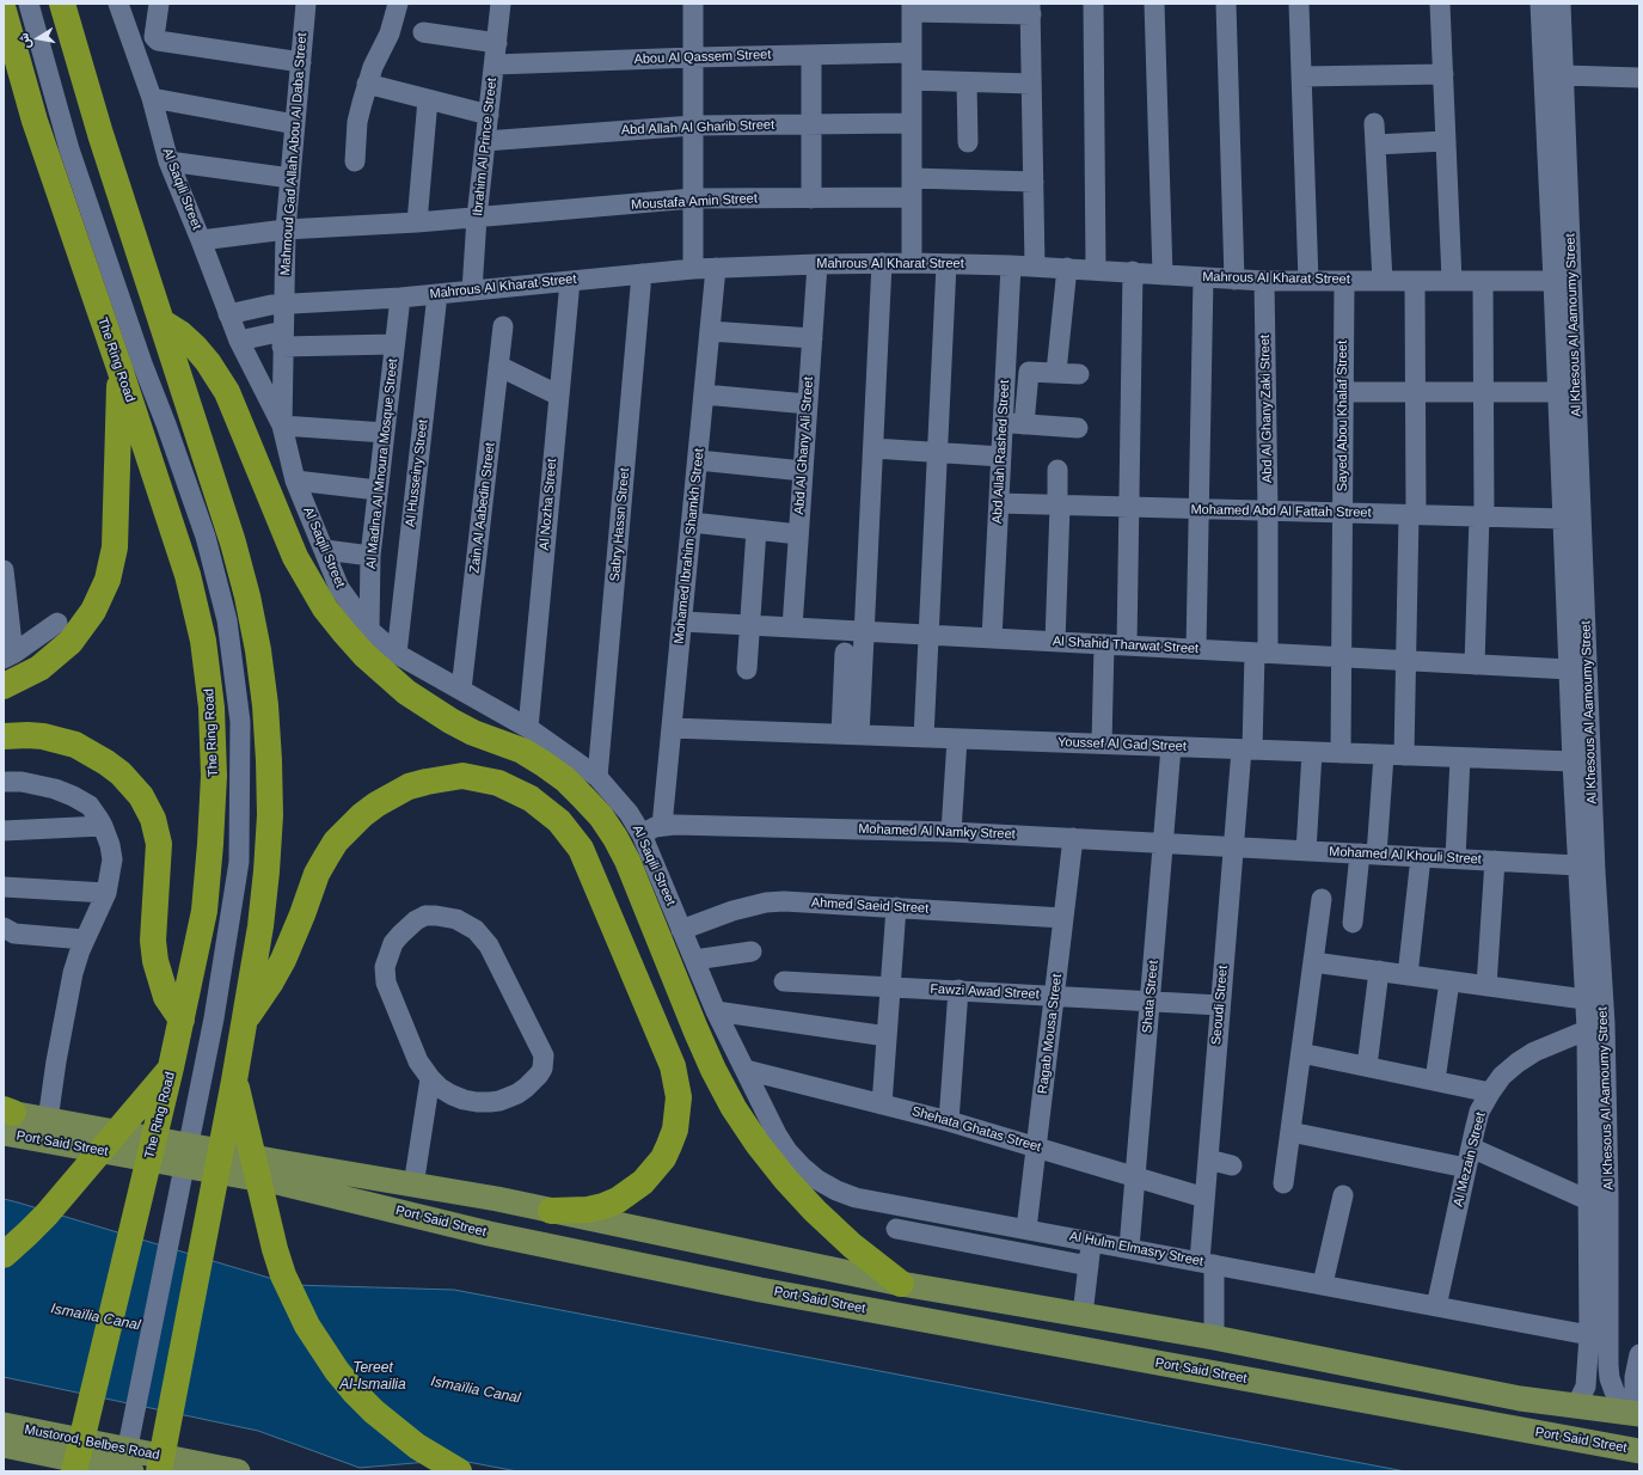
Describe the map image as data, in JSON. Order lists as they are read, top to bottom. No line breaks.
{"streets":{"highway":["The Ring Road"],"main road":["Port Said Street","Mustorod, Belbes Road"],"street":["Abou Al Qassem Street","Abd Allah Al Gharib Street","Ibrahim Al Prince Street","Mahmoud Gad Allah Abou Al Daba Street","Al Saqili Street","Moustafa Amin Street","Mahrous Al Kharat Street","Al Khesous Al Aamoumy Street","Abd Al Ghany Zaki Street","Sayed Abou Khalaf Street","Abd Al Ghany Ali Street","Abd Allah Rashed Street","Al Madina Al Mnoura Mosque Street","Al Husseiny Street","Al Nozha Street","Zain Al Aabedin Street","Mohamed Abd Al Fattah Street","Sabry Hassn Street","Mohamed Ibrahim Shamkh Street","Al Shahid Tharwat Street","Youssef Al Gad Street","Mohamed Al Namky Street","Mohamed Al Khouli Street","Ahmed Saeid Street","Fawzi Awad Street","Shata Street","Seoudi Street","Ragab Mousa Street","Shehata Ghatas Street","Al Mezain Street","Al Hulm Elmasry Street"]},"crossings":[["Abou Al Qassem Street","Ibrahim Al Prince Street"],["Abd Allah Al Gharib Street","Ibrahim Al Prince Street"],["Ibrahim Al Prince Street","Moustafa Amin Street"],["Ibrahim Al Prince Street","Mahrous Al Kharat Street"],["Mahmoud Gad Allah Abou Al Daba Street","Al Saqili Street"],["Mahmoud Gad Allah Abou Al Daba Street","Moustafa Amin Street"],["Mahmoud Gad Allah Abou Al Daba Street","Mahrous Al Kharat Street"],["Al Saqili Street","Moustafa Amin Street"],["Al Saqili Street","Mahrous Al Kharat Street"],["Al Saqili Street","Al Madina Al Mnoura Mosque Street"],["Al Saqili Street","Al Husseiny Street"],["Al Saqili Street","Al Nozha Street"],["Al Saqili Street","Zain Al Aabedin Street"],["Al Saqili Street","Sabry Hassn Street"],["Al Saqili Street","Mohamed Al Namky Street"],["Al Saqili Street","Ahmed Saeid Street"],["Al Saqili Street","Shehata Ghatas Street"],["Al Saqili Street","Al Hulm Elmasry Street"],["Mahrous Al Kharat Street","Al Khesous Al Aamoumy Street"],["Mahrous Al Kharat Street","Abd Al Ghany Zaki Street"],["Mahrous Al Kharat Street","Sayed Abou Khalaf Street"],["Mahrous Al Kharat Street","Abd Al Ghany Ali Street"],["Mahrous Al Kharat Street","Abd Allah Rashed Street"],["Mahrous Al Kharat Street","Al Madina Al Mnoura Mosque Street"],["Mahrous Al Kharat Street","Al Husseiny Street"],["Mahrous Al Kharat Street","Al Nozha Street"],["Mahrous Al Kharat Street","Sabry Hassn Street"],["Mahrous Al Kharat Street","Mohamed Ibrahim Shamkh Street"],["Al Khesous Al Aamoumy Street","Mohamed Abd Al Fattah Street"],["Al Khesous Al Aamoumy Street","Al Shahid Tharwat Street"],["Al Khesous Al Aamoumy Street","Youssef Al Gad Street"],["Al Khesous Al Aamoumy Street","Mohamed Al Khouli Street"],["Al Khesous Al Aamoumy Street","Port Said Street"],["Al Khesous Al Aamoumy Street","Al Mezain Street"],["Al Khesous Al Aamoumy Street","Al Hulm Elmasry Street"],["Abd Al Ghany Zaki Street","Mohamed Abd Al Fattah Street"],["Abd Al Ghany Zaki Street","Al Shahid Tharwat Street"],["Abd Al Ghany Zaki Street","Youssef Al Gad Street"],["Abd Al Ghany Zaki Street","Seoudi Street"],["Sayed Abou Khalaf Street","Mohamed Abd Al Fattah Street"],["Sayed Abou Khalaf Street","Al Shahid Tharwat Street"],["Sayed Abou Khalaf Street","Youssef Al Gad Street"],["Abd Al Ghany Ali Street","Al Shahid Tharwat Street"],["Abd Allah Rashed Street","Mohamed Abd Al Fattah Street"],["Abd Allah Rashed Street","Al Shahid Tharwat Street"],["Mohamed Ibrahim Shamkh Street","Al Shahid Tharwat Street"],["Mohamed Ibrahim Shamkh Street","Youssef Al Gad Street"],["Mohamed Ibrahim Shamkh Street","Mohamed Al Namky Street"],["Youssef Al Gad Street","Shata Street"],["Youssef Al Gad Street","Seoudi Street"],["Mohamed Al Namky Street","Mohamed Al Khouli Street"],["Mohamed Al Namky Street","Shata Street"],["Mohamed Al Namky Street","Seoudi Street"],["Mohamed Al Namky Street","Ragab Mousa Street"],["Mohamed Al Khouli Street","Seoudi Street"],["Ahmed Saeid Street","Ragab Mousa Street"],["Fawzi Awad Street","Shata Street"],["Fawzi Awad Street","Seoudi Street"],["Fawzi Awad Street","Ragab Mousa Street"],["Shata Street","Shehata Ghatas Street"],["Shata Street","Al Hulm Elmasry Street"],["Seoudi Street","Shehata Ghatas Street"],["Seoudi Street","Port Said Street"],["Seoudi Street","Al Hulm Elmasry Street"],["Ragab Mousa Street","Shehata Ghatas Street"],["Ragab Mousa Street","Al Hulm Elmasry Street"],["Shehata Ghatas Street","Al Hulm Elmasry Street"],["Al Mezain Street","Al Hulm Elmasry Street"]],"water":["Ismaïlia Canal","Tereet Al-Ismailia"],"north":"left"}
